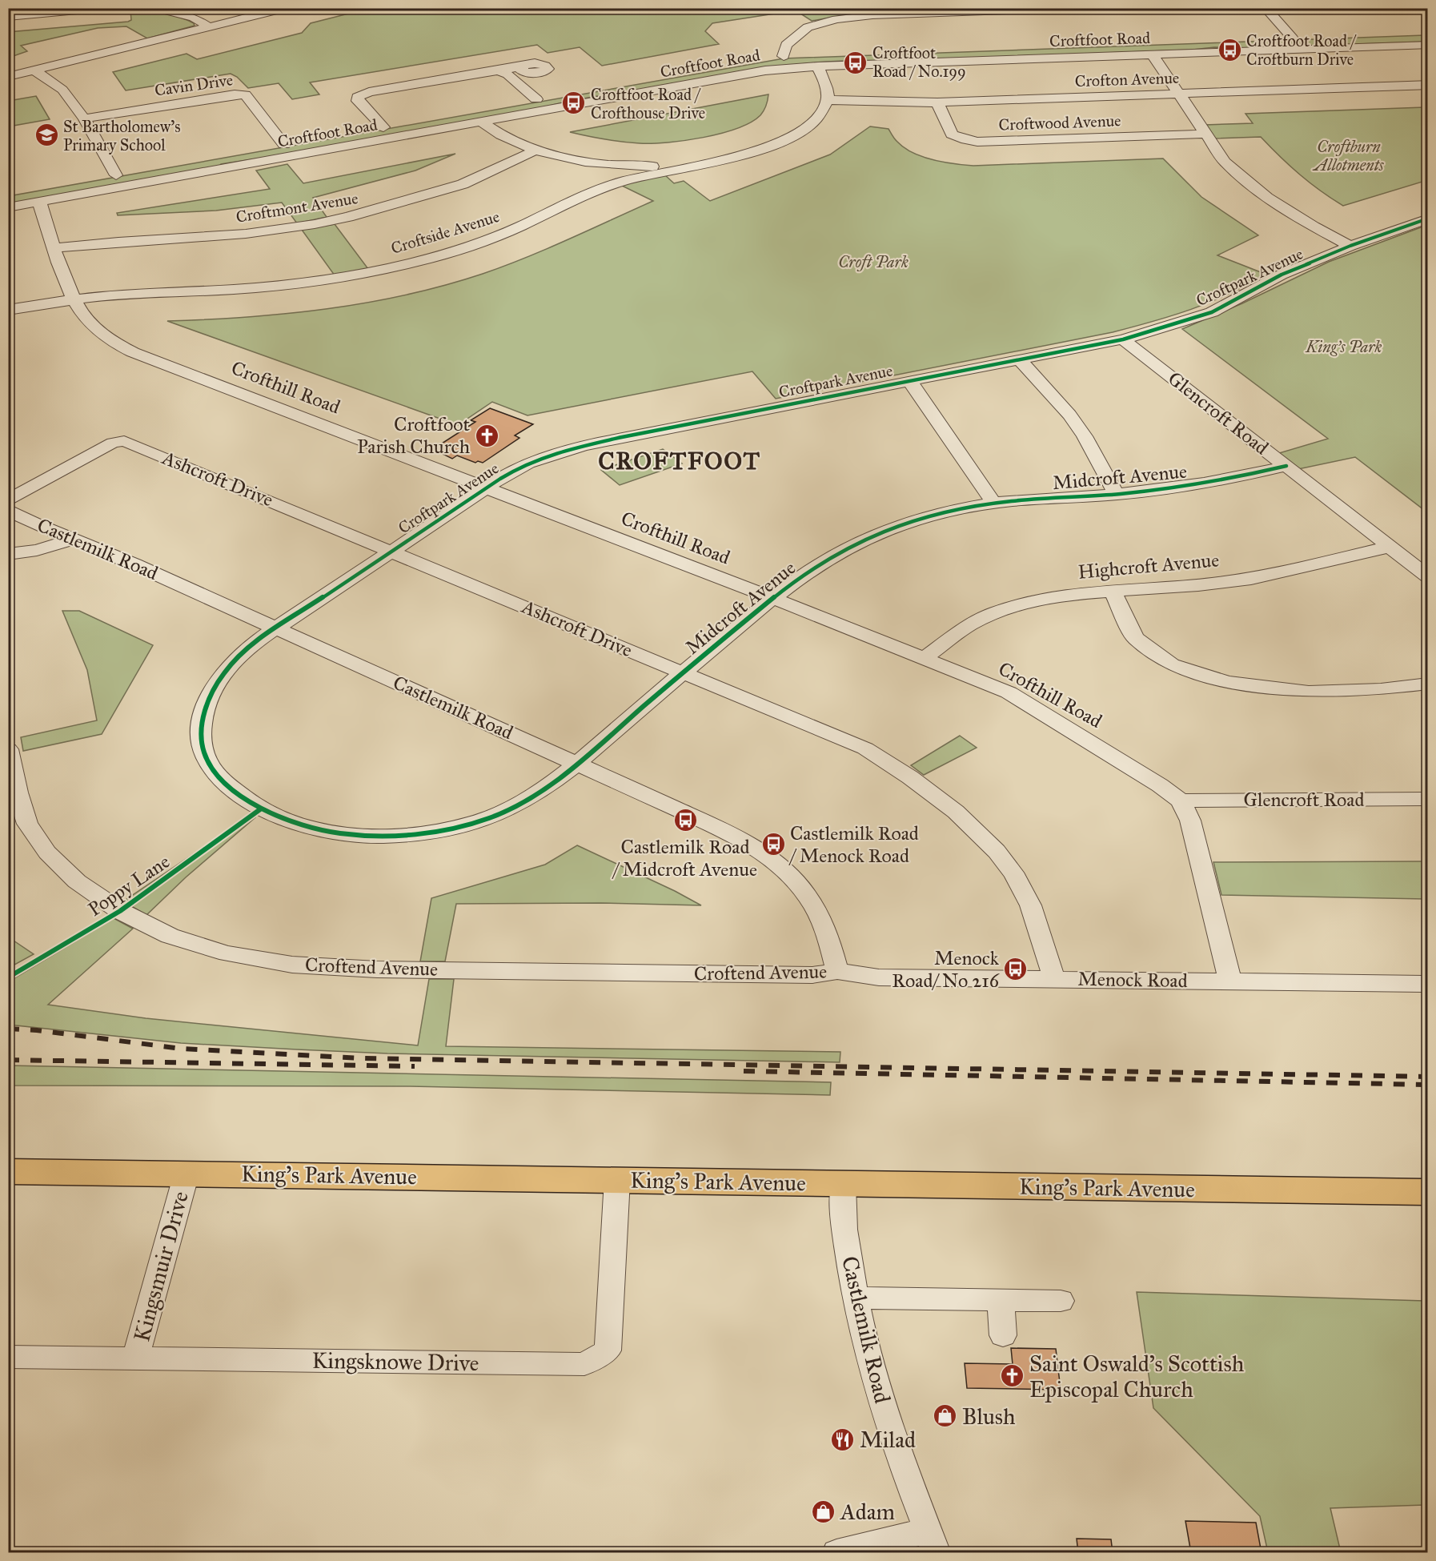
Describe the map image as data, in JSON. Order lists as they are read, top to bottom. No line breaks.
{"streets":{"main road":["King's Park Avenue"],"street":["Croftfoot Road","Crofton Avenue","Cavin Drive","Croftwood Avenue","Croftmont Avenue","Croftside Avenue","Croftpark Avenue","Crofthill Road","Glencroft Road","Midcroft Avenue","Ashcroft Drive","Castlemilk Road","Highcroft Avenue","Croftend Avenue","Menock Road","Kingsmuir Drive","Kingsknowe Drive"],"cycle path":["Poppy Lane"]},"crossings":[["Croftfoot Road","Cavin Drive"],["Croftfoot Road","Crofthill Road"],["Crofton Avenue","Croftwood Avenue"],["Crofton Avenue","Croftside Avenue"],["Croftmont Avenue","Crofthill Road"],["Croftside Avenue","Crofthill Road"],["Croftpark Avenue","Crofthill Road"],["Croftpark Avenue","Glencroft Road"],["Croftpark Avenue","Midcroft Avenue"],["Croftpark Avenue","Ashcroft Drive"],["Croftpark Avenue","Castlemilk Road"],["Crofthill Road","Glencroft Road"],["Crofthill Road","Midcroft Avenue"],["Crofthill Road","Highcroft Avenue"],["Crofthill Road","Menock Road"],["Glencroft Road","Midcroft Avenue"],["Glencroft Road","Highcroft Avenue"],["Midcroft Avenue","Ashcroft Drive"],["Midcroft Avenue","Castlemilk Road"],["Ashcroft Drive","Menock Road"],["Castlemilk Road","Croftend Avenue"],["Castlemilk Road","Menock Road"],["Castlemilk Road","King's Park Avenue"],["Croftend Avenue","Menock Road"],["King's Park Avenue","Kingsmuir Drive"],["King's Park Avenue","Kingsknowe Drive"],["Kingsmuir Drive","Kingsknowe Drive"]],"districts":["CROFTFOOT"],"parks":["Croftburn Allotments","Croft Park","King's Park"],"places":{"bus stop":["Croftfoot Road / Croftburn Drive","Croftfoot Road / No.199","Croftfoot Road / Crofthouse Drive","Castlemilk Road / Midcroft Avenue","Castlemilk Road / Menock Road","Menock Road/ No 216"],"school or university":["St Bartholomew's Primary School"],"church":["Croftfoot Parish Church","Saint Oswald's Scottish Episcopal Church"],"shop":["Blush","Adam"],"restaurant":["Milad"]}}
